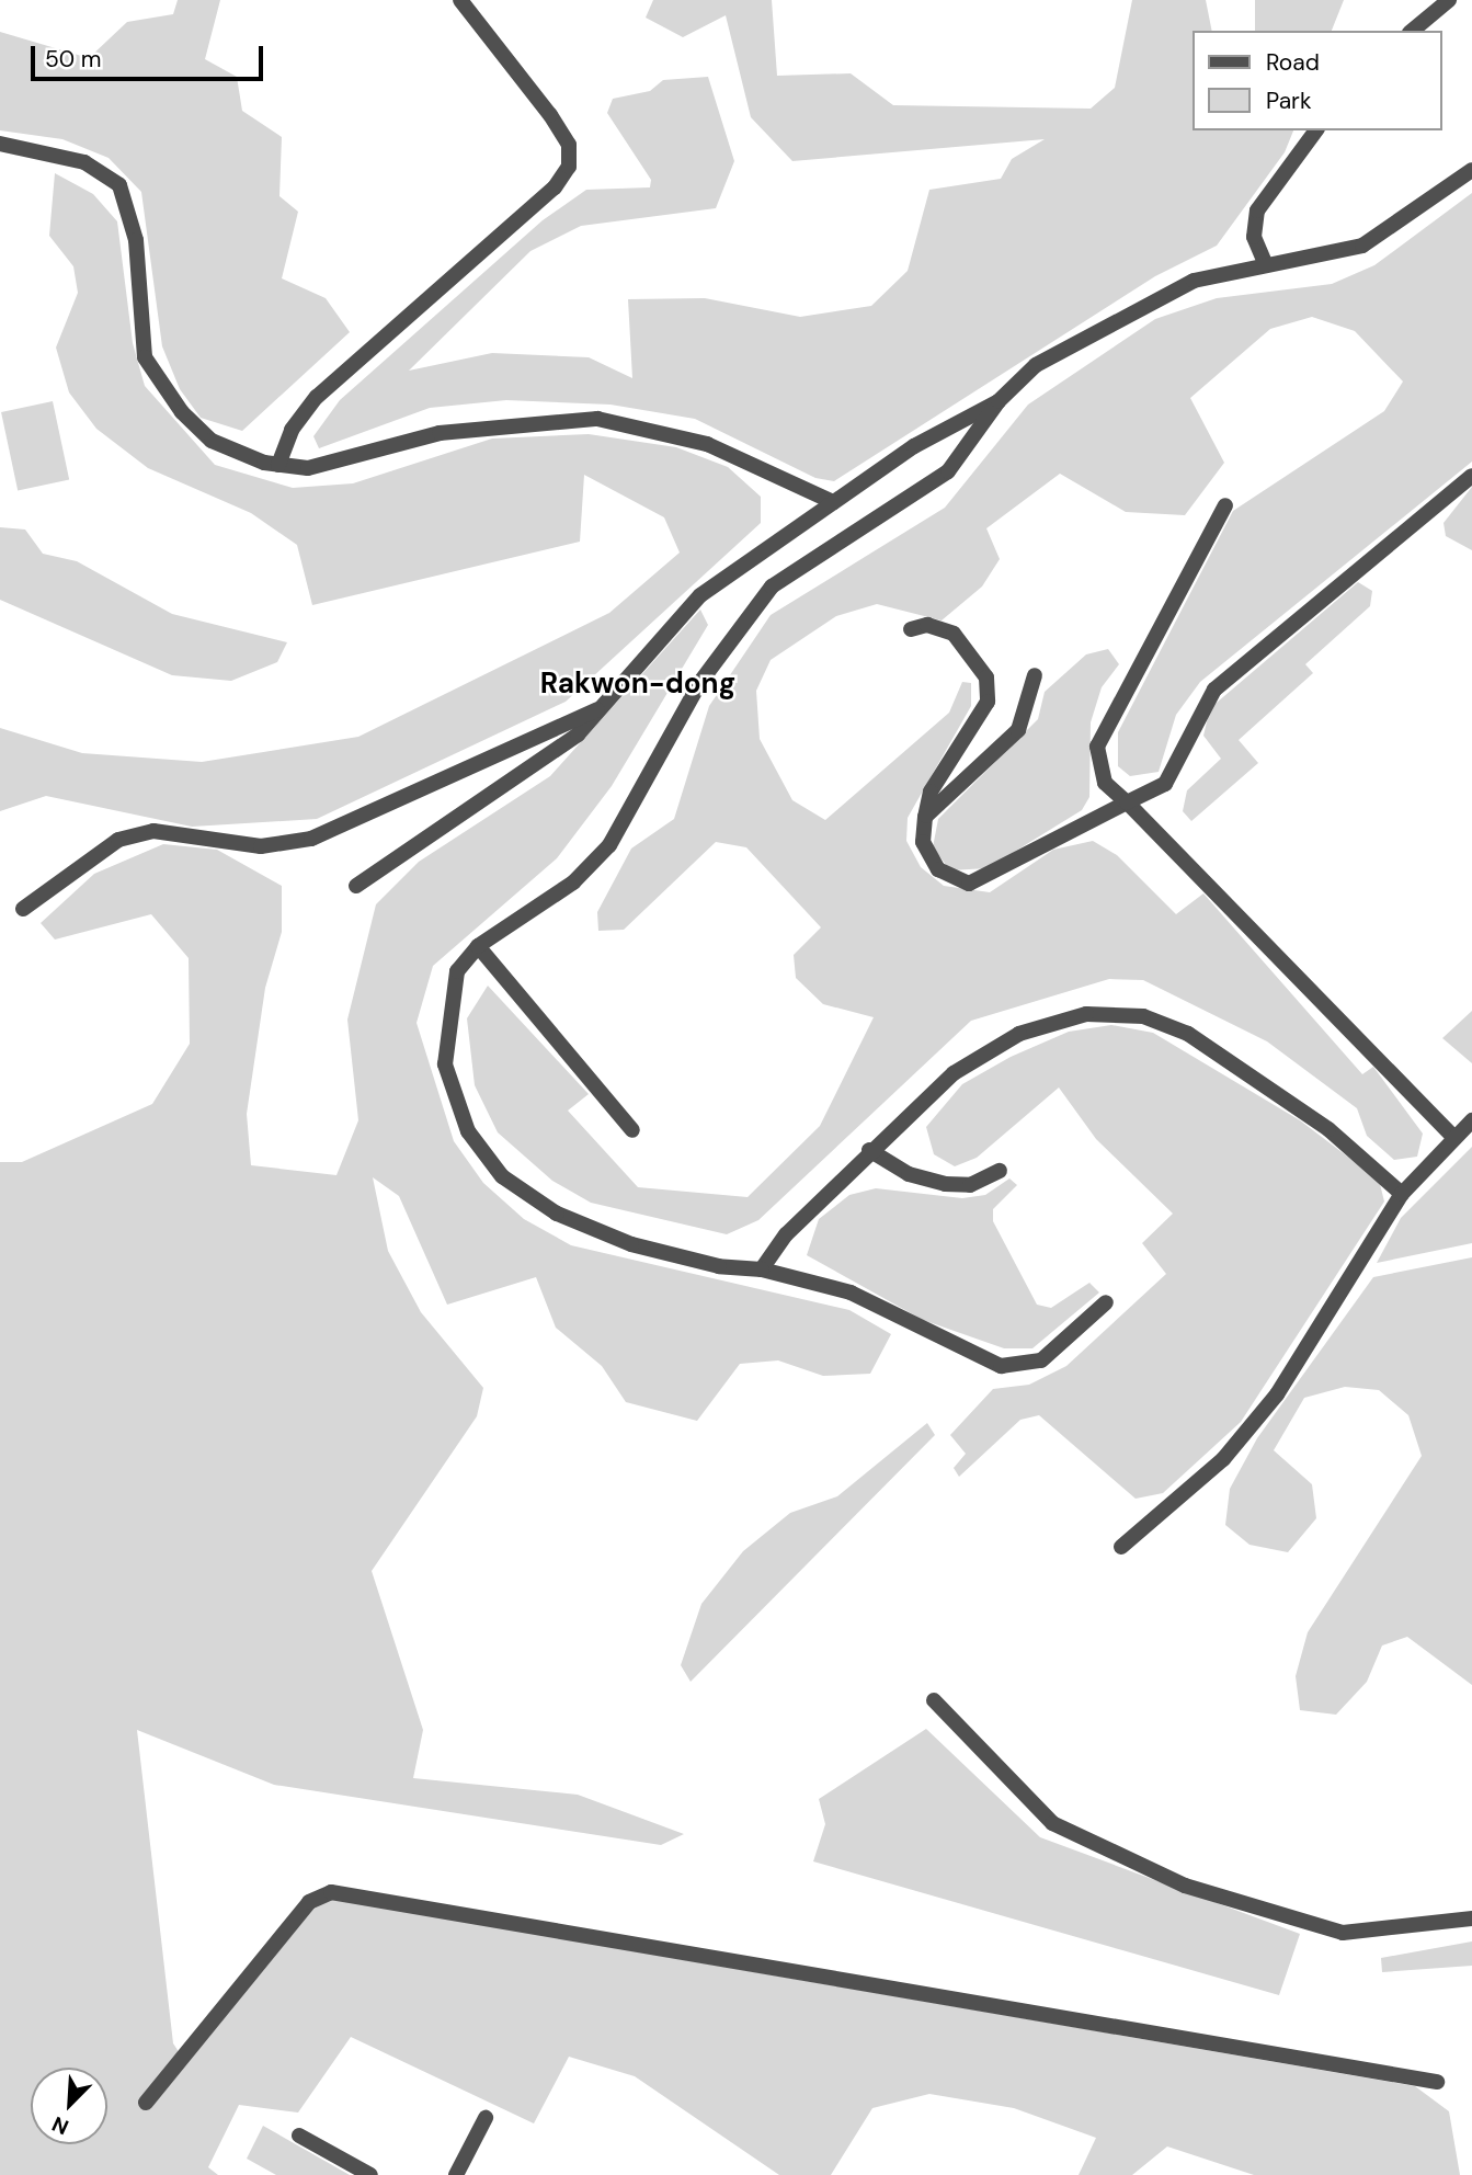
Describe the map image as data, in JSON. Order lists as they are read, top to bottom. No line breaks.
{"districts":["Rakwon-dong"],"legend":["Road","Park"],"scale_bar":"50 m","north":"bottom left"}
